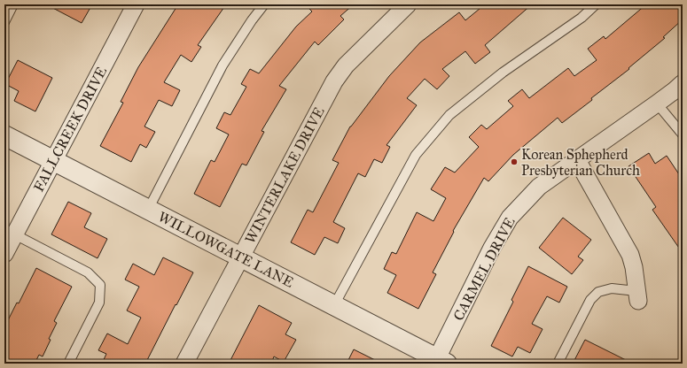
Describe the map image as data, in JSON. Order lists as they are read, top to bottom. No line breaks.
{"streets":{"street":["FALLCREEK DRIVE","WINTERLAKE DRIVE","WILLOWGATE LANE","CARMEL DRIVE"]},"crossings":[["FALLCREEK DRIVE","WILLOWGATE LANE"],["WINTERLAKE DRIVE","WILLOWGATE LANE"],["WILLOWGATE LANE","CARMEL DRIVE"]],"places":["Korean Sphepherd Presbyterian Church"]}
